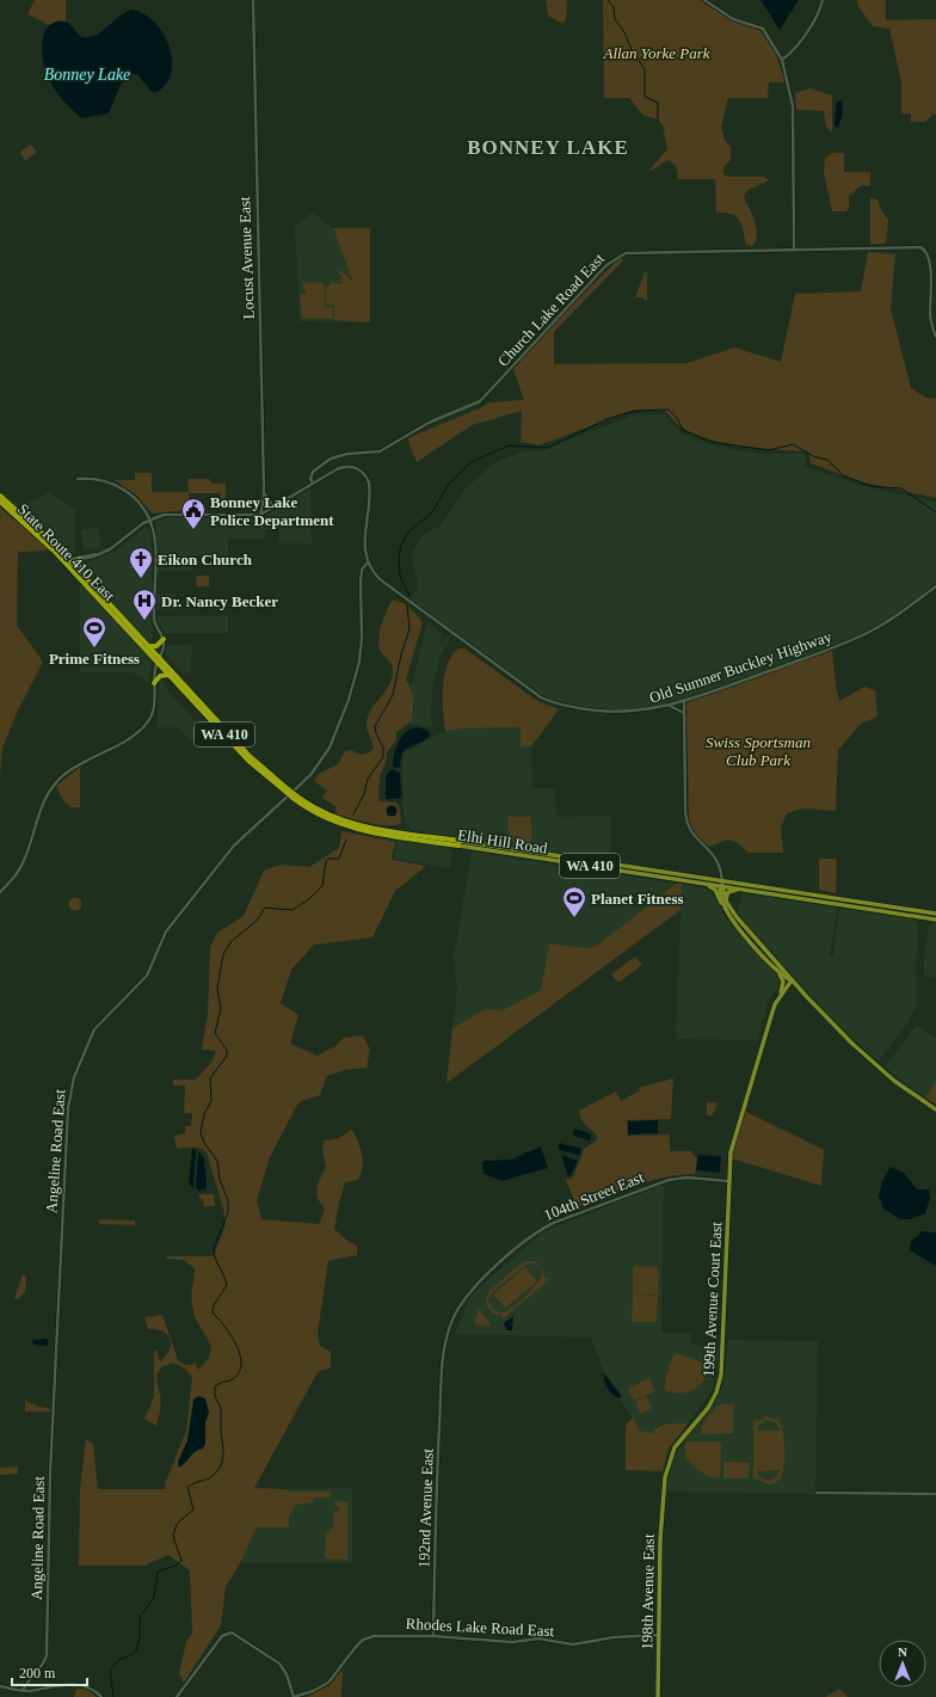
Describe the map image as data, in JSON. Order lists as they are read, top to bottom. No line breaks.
{"streets":{"highway":["State Route 410 East","WA 410","Elhi Hill Road"],"main road":["199th Avenue Court East","198th Avenue East"],"street":["Locust Avenue East","Church Lake Road East","Old Sumner Buckley Highway","Angeline Road East","104th Street East","192nd Avenue East","Rhodes Lake Road East"]},"crossings":[["State Route 410 East","Elhi Hill Road"],["Old Sumner Buckley Highway","Angeline Road East"],["104th Street East","199th Avenue Court East"],["104th Street East","192nd Avenue East"],["199th Avenue Court East","198th Avenue East"],["192nd Avenue East","Rhodes Lake Road East"],["198th Avenue East","Rhodes Lake Road East"]],"districts":["BONNEY LAKE"],"water":["Bonney Lake"],"parks":["Allan Yorke Park","Swiss Sportsman Club Park"],"places":{"public building":["Bonney Lake Police Department"],"church":["Eikon Church"],"hospital":["Dr. Nancy Becker"],"sports":["Prime Fitness","Planet Fitness"]},"scale_bar":"200 m","north":"top"}
